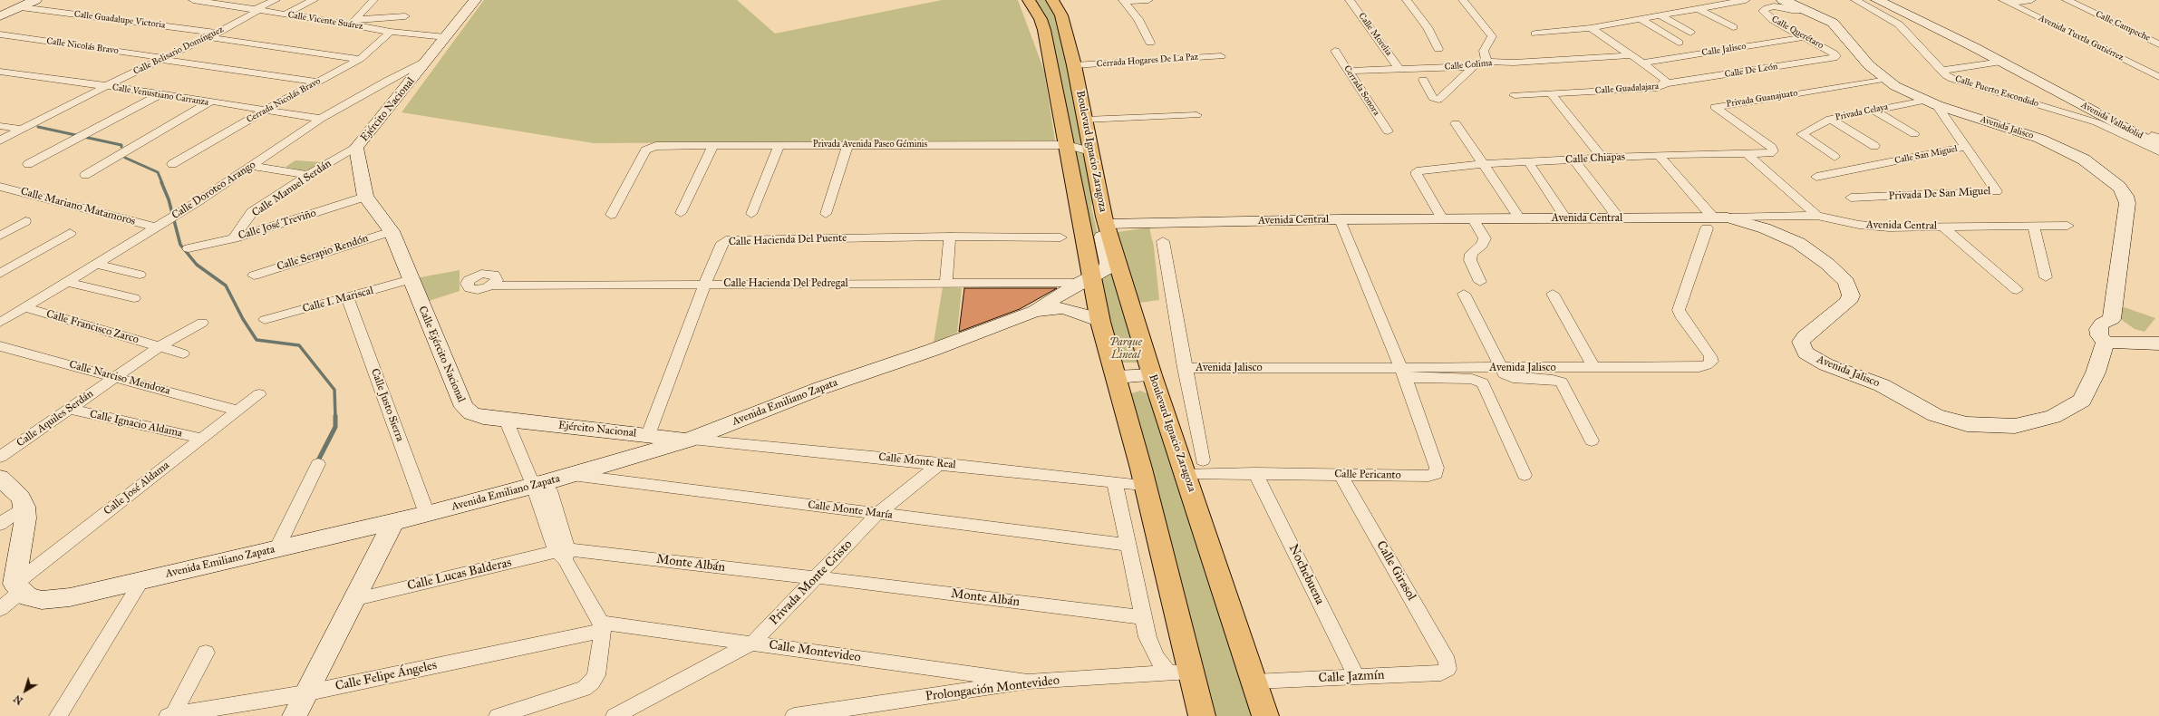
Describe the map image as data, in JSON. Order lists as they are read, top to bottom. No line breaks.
{"streets":{"main road":["Boulevard Ignacio Zaragoza"],"street":["Calle Guadalupe Victoria","Calle Vicente Suárez","Calle Campeche","Calle Querétaro","Calle Morelia","Avenida Tuxtla Gutiérrez","Calle Nicolás Bravo","Calle Jalisco","Calle Belisario Domínguez","Cerrada Hogares De La Paz","Calle Colima","Calle De León","Calle Guadalajara","Cerrada Sonora","Calle Puerto Escondido","Calle Venustiano Carranza","Privada Guanajuato","Cerrada Nicolás Bravo","Ejército Nacional","Privada Celaya","Avenida Valladolid","Avenida Jalisco","Privada Avenida Paseo Géminis","Calle San Miguel","Calle Chiapas","Calle Manuel Serdán","Calle Doroteo Arango","Privada De San Miguel","Calle Mariano Matamoros","Avenida Central","Calle José Treviño","Calle Hacienda Del Puente","Calle Serapio Rendón","Calle Hacienda Del Pedregal","Calle I. Mariscal","Calle Francisco Zarco","Calle Ejército Nacional","Calle Narciso Mendoza","Avenida Emiliano Zapata","Calle Justo Sierra","Calle Aquiles Serdán","Calle Ignacio Aldama","Calle Monte Real","Calle Pericanto","Calle José Aldama","Calle Monte María","Monte Albán","Calle Girasol","Calle Lucas Balderas","Nochebuena","Privada Monte Cristo","Calle Montevideo","Calle Felipe Ángeles","Calle Jazmín","Prolongación Montevideo"]},"crossings":[["Calle Guadalupe Victoria","Calle Belisario Domínguez"],["Calle Vicente Suárez","Calle Belisario Domínguez"],["Calle Vicente Suárez","Cerrada Nicolás Bravo"],["Calle Vicente Suárez","Ejército Nacional"],["Calle Querétaro","Calle Jalisco"],["Calle Querétaro","Calle De León"],["Calle Querétaro","Avenida Jalisco"],["Calle Morelia","Calle Colima"],["Calle Nicolás Bravo","Calle Belisario Domínguez"],["Calle Nicolás Bravo","Cerrada Nicolás Bravo"],["Calle Jalisco","Calle Guadalajara"],["Calle Belisario Domínguez","Calle Venustiano Carranza"],["Cerrada Hogares De La Paz","Boulevard Ignacio Zaragoza"],["Calle Colima","Calle Guadalajara"],["Calle Colima","Cerrada Sonora"],["Calle De León","Calle Guadalajara"],["Calle Puerto Escondido","Avenida Valladolid"],["Calle Venustiano Carranza","Cerrada Nicolás Bravo"],["Calle Venustiano Carranza","Calle Doroteo Arango"],["Privada Guanajuato","Avenida Jalisco"],["Privada Guanajuato","Calle Chiapas"],["Ejército Nacional","Calle Manuel Serdán"],["Ejército Nacional","Calle Doroteo Arango"],["Ejército Nacional","Calle José Treviño"],["Ejército Nacional","Calle Hacienda Del Puente"],["Ejército Nacional","Calle Serapio Rendón"],["Ejército Nacional","Calle I. Mariscal"],["Ejército Nacional","Calle Ejército Nacional"],["Ejército Nacional","Avenida Emiliano Zapata"],["Ejército Nacional","Calle Monte Real"],["Privada Celaya","Avenida Jalisco"],["Privada Celaya","Calle San Miguel"],["Avenida Jalisco","Calle San Miguel"],["Avenida Jalisco","Avenida Central"],["Avenida Jalisco","Calle Pericanto"],["Privada Avenida Paseo Géminis","Boulevard Ignacio Zaragoza"],["Boulevard Ignacio Zaragoza","Avenida Central"],["Boulevard Ignacio Zaragoza","Avenida Emiliano Zapata"],["Boulevard Ignacio Zaragoza","Calle Pericanto"],["Boulevard Ignacio Zaragoza","Calle Jazmín"],["Calle San Miguel","Privada De San Miguel"],["Calle Chiapas","Avenida Central"],["Calle Manuel Serdán","Calle José Treviño"],["Calle Doroteo Arango","Calle Mariano Matamoros"],["Calle Doroteo Arango","Calle Francisco Zarco"],["Calle Hacienda Del Puente","Calle Hacienda Del Pedregal"],["Calle Hacienda Del Pedregal","Avenida Emiliano Zapata"],["Calle I. Mariscal","Calle Ejército Nacional"],["Calle I. Mariscal","Calle Justo Sierra"],["Calle Francisco Zarco","Calle Aquiles Serdán"],["Calle Narciso Mendoza","Calle Aquiles Serdán"],["Calle Narciso Mendoza","Calle José Aldama"],["Avenida Emiliano Zapata","Calle Justo Sierra"],["Avenida Emiliano Zapata","Calle Monte Real"],["Avenida Emiliano Zapata","Calle José Aldama"],["Avenida Emiliano Zapata","Calle Monte María"],["Calle Aquiles Serdán","Calle Ignacio Aldama"],["Calle Ignacio Aldama","Calle José Aldama"],["Calle Monte Real","Privada Monte Cristo"],["Calle Pericanto","Calle Girasol"],["Calle Pericanto","Nochebuena"],["Calle Monte María","Privada Monte Cristo"],["Monte Albán","Calle Lucas Balderas"],["Monte Albán","Privada Monte Cristo"],["Calle Girasol","Calle Jazmín"],["Nochebuena","Calle Jazmín"],["Privada Monte Cristo","Calle Montevideo"],["Calle Montevideo","Calle Felipe Ángeles"],["Calle Montevideo","Prolongación Montevideo"]],"parks":["Parque Lineal"],"north":"bottom left"}
